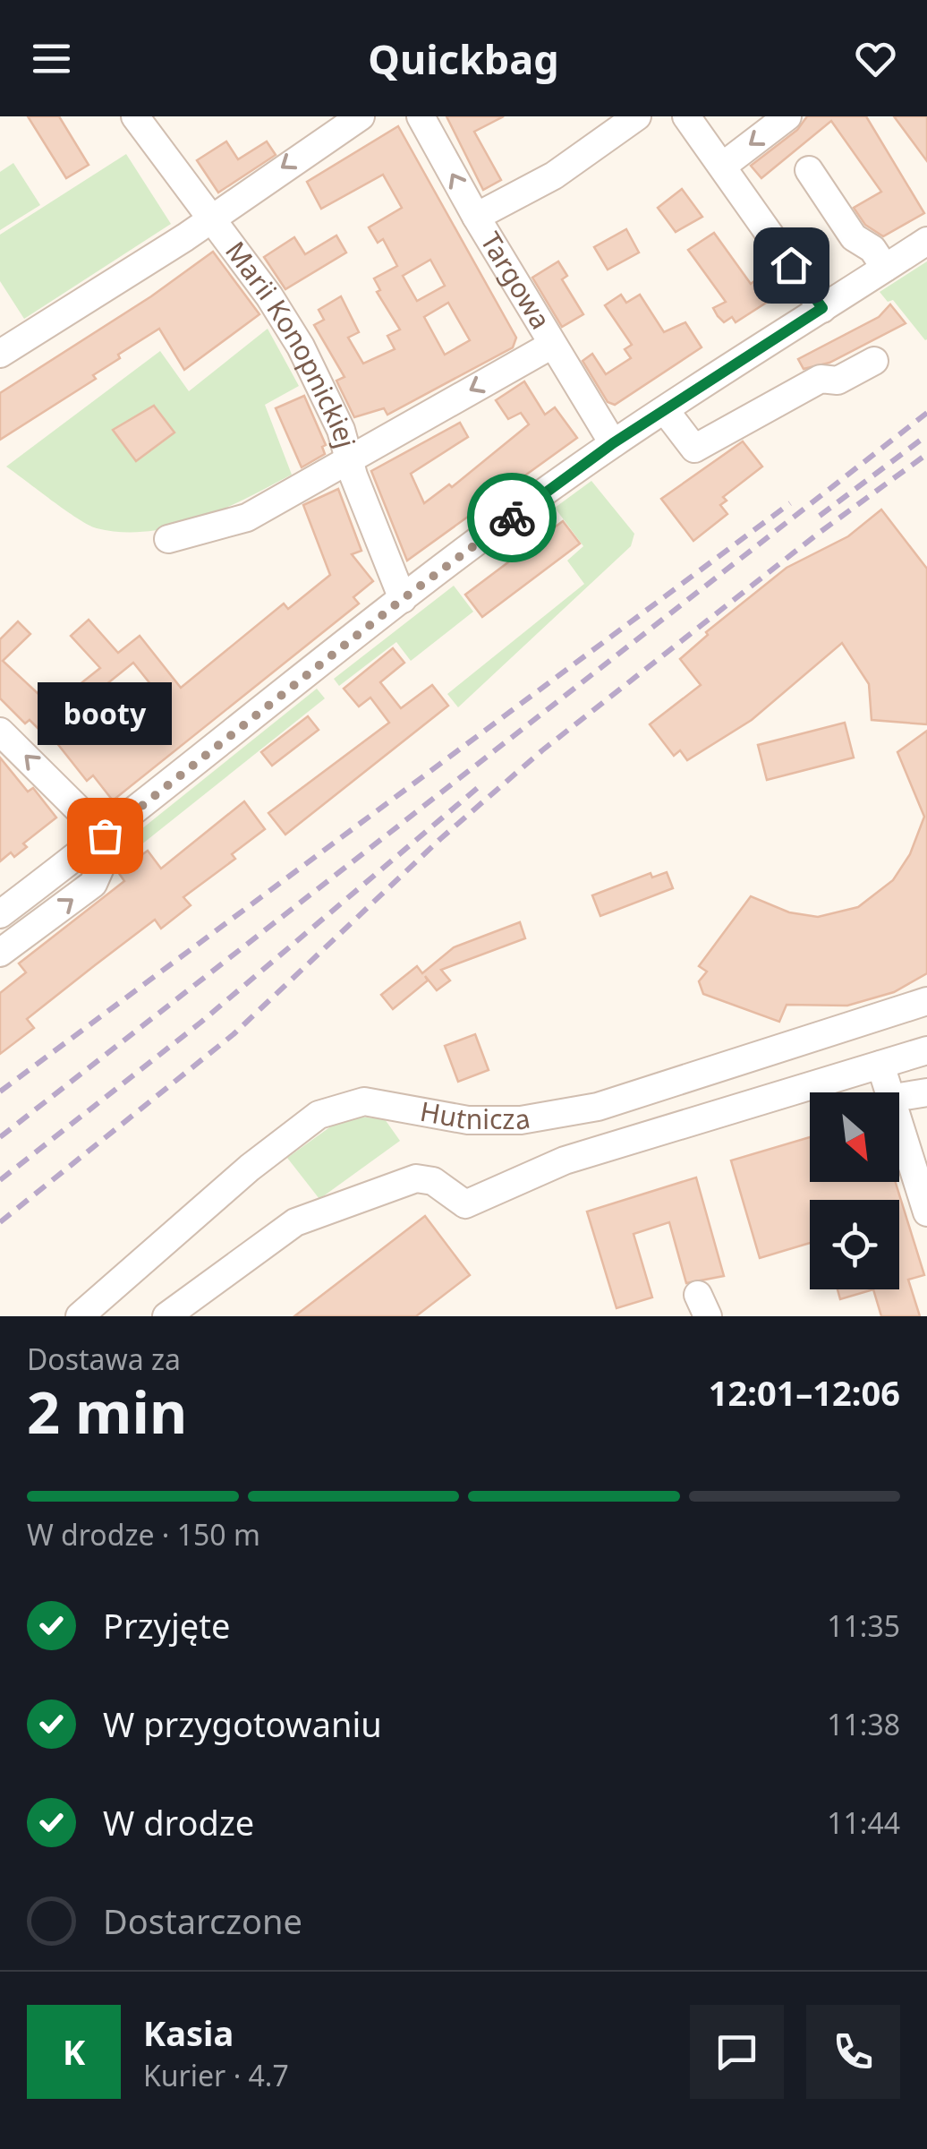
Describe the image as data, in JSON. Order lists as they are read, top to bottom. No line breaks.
{"streets":{"street":["Targowa","Marii Konopnickiej","Hutnicza"]},"places":["booty"],"north":"bottom right","page":{"header":"Quickbag","bubble":"booty","heading":["2 min","Dostawa za","12:01–12:06"],"panel":["Kasia","Kurier · 4.7"],"bar":"W drodze · 150 m","list":[["Przyjęte","11:35"],["W przygotowaniu","11:38"],["W drodze","11:44"],"Dostarczone"],"round":"K"}}
